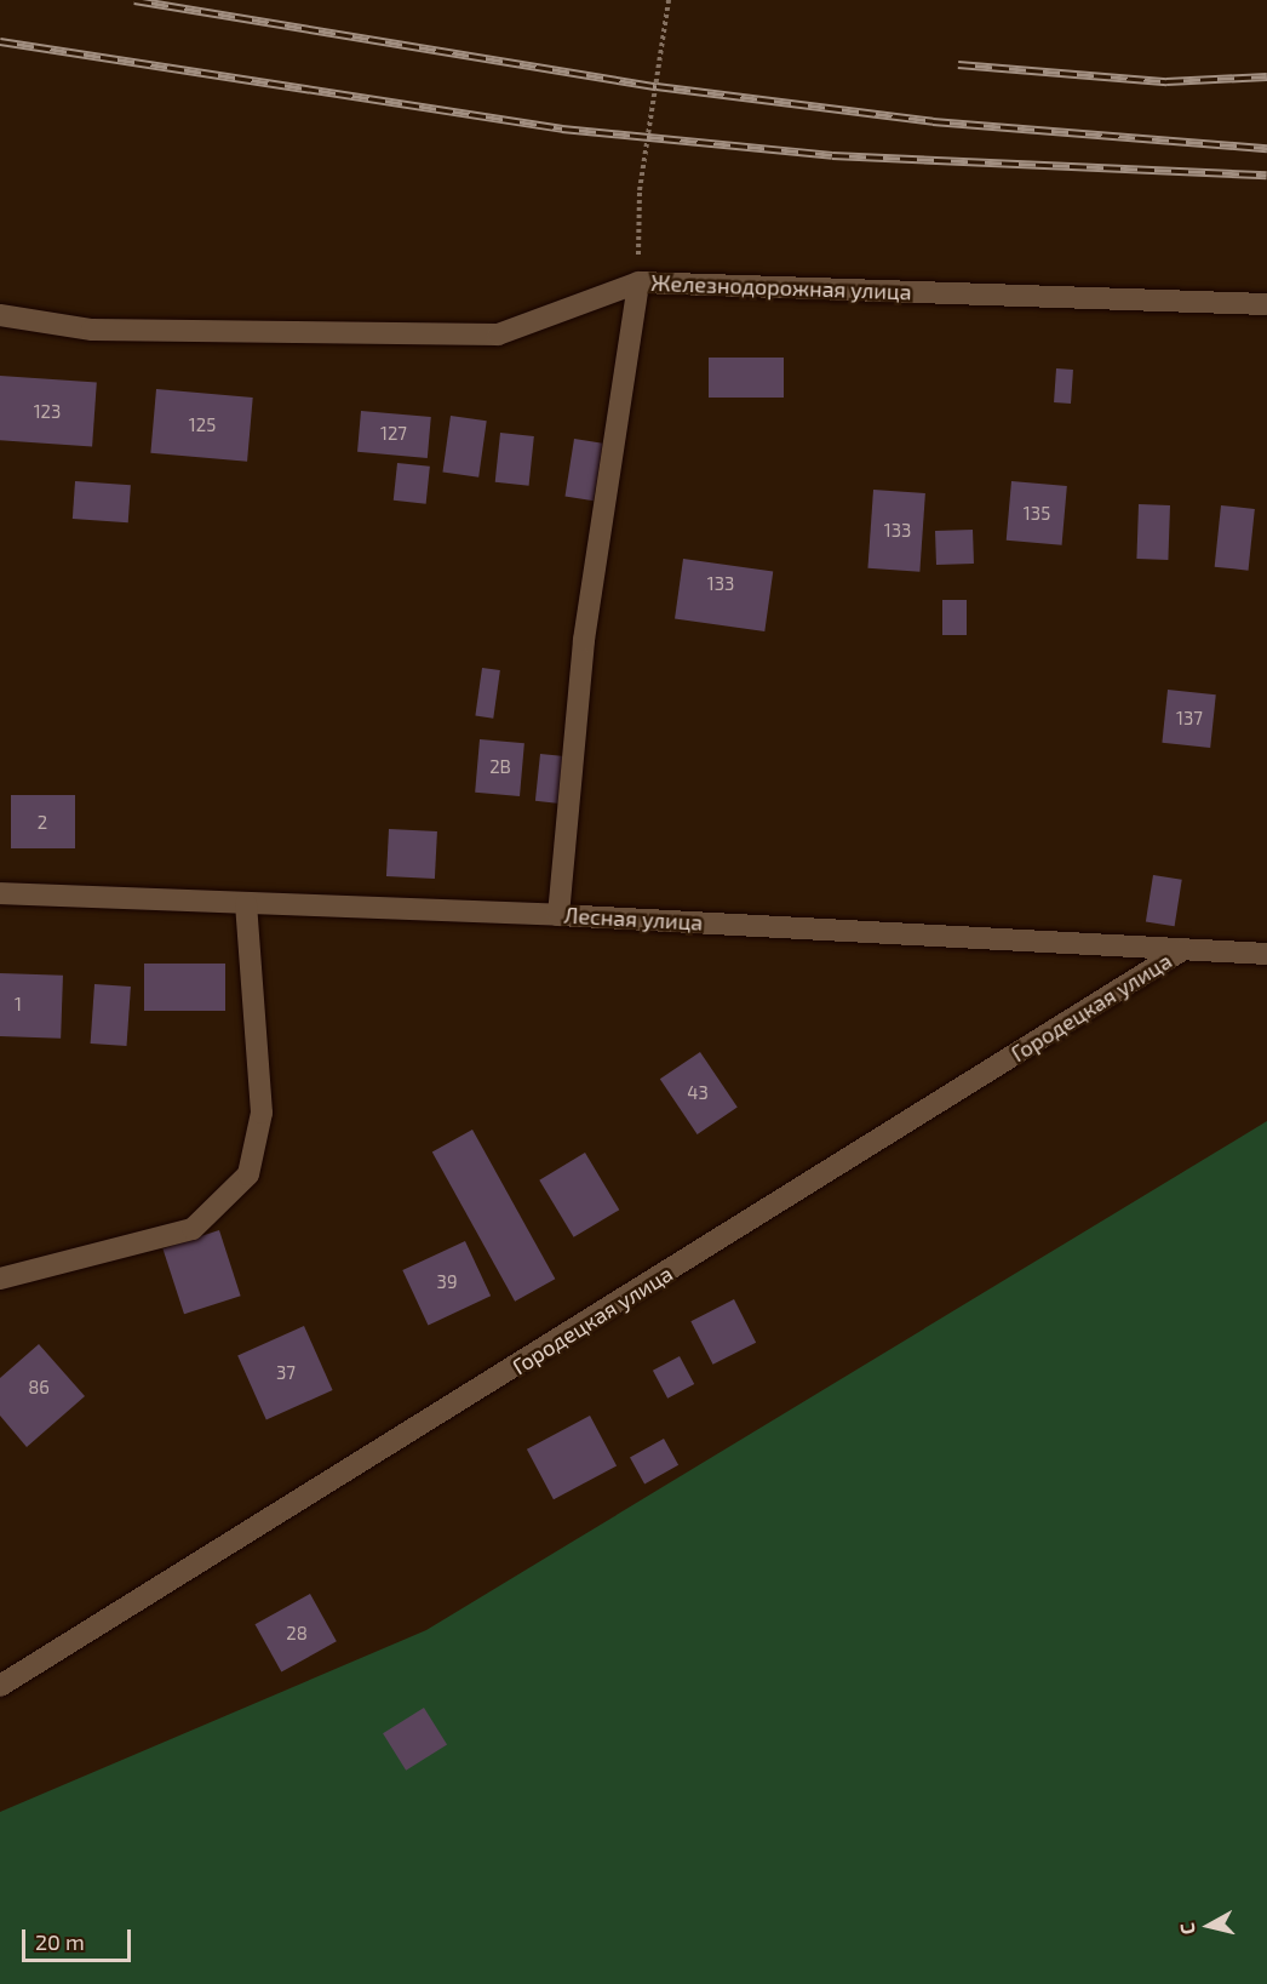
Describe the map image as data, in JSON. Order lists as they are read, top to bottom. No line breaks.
{"streets":{"street":["Железнодорожная улица","Лесная улица","Городецкая улица"]},"crossings":[["Лесная улица","Городецкая улица"]],"house_numbers":["123","125","127","135","133","133","137","2В","2","1","43","39","37","86","28"],"scale_bar":"20 m","north":"left"}
